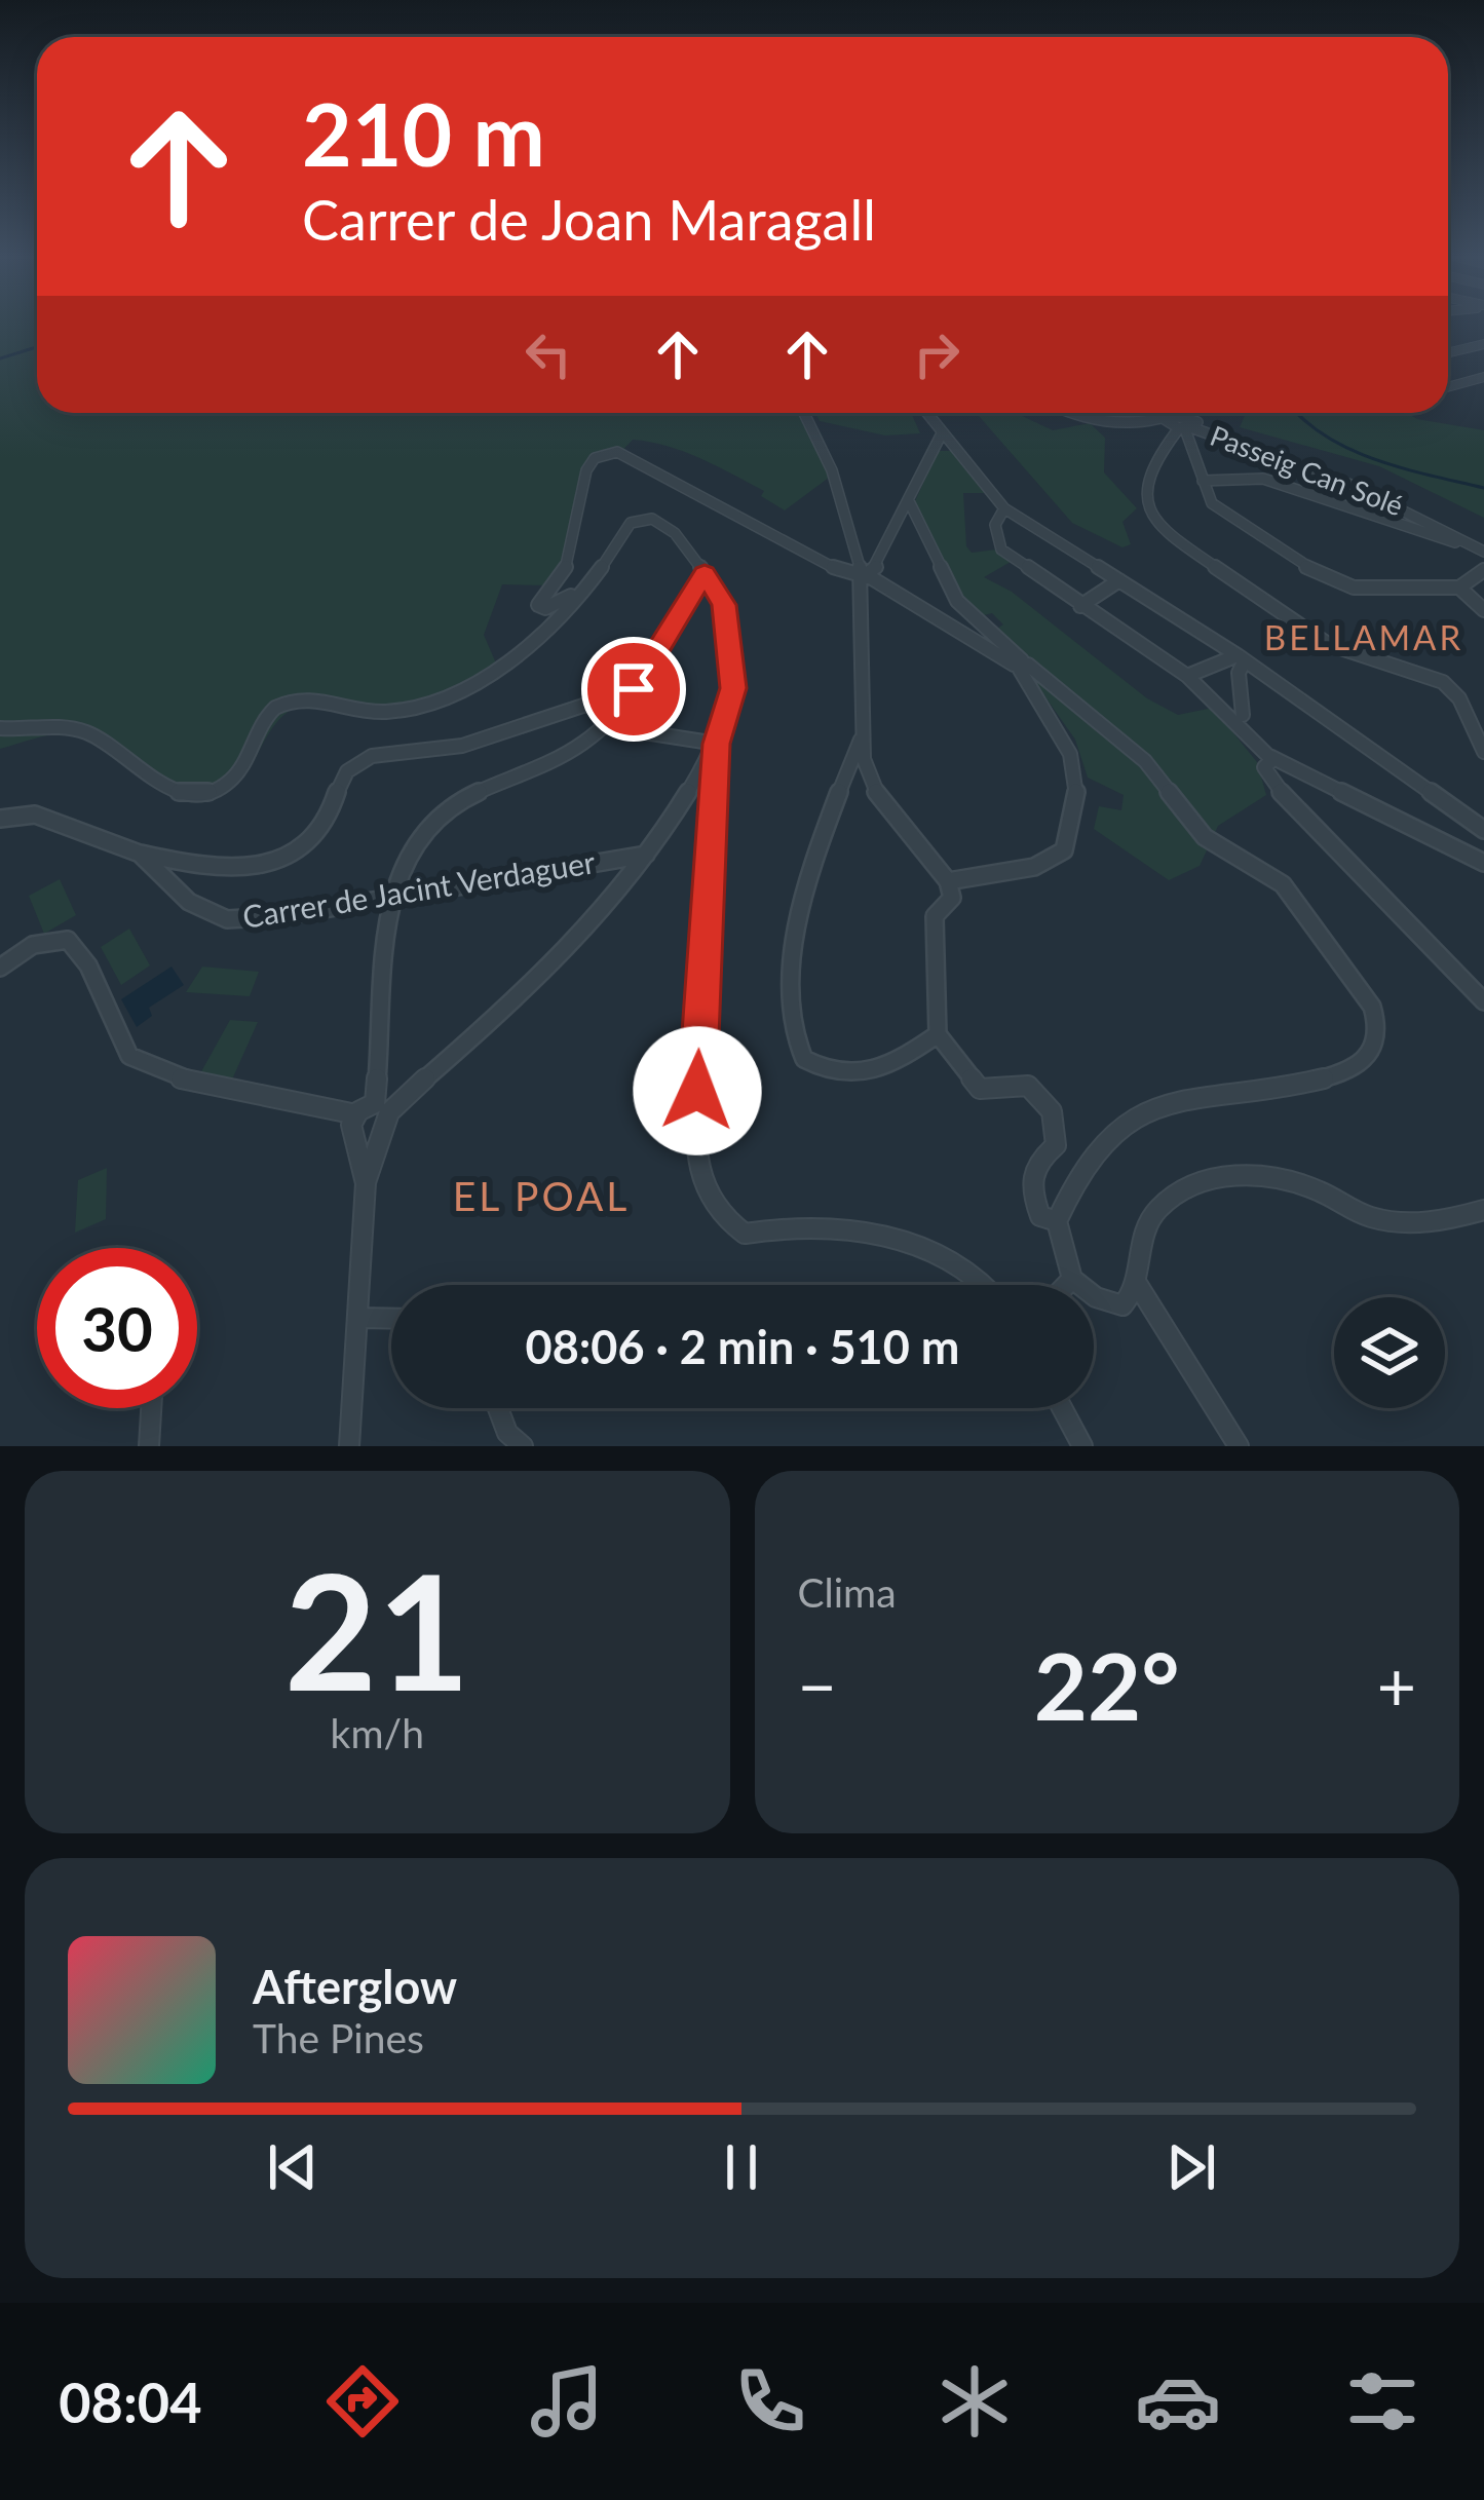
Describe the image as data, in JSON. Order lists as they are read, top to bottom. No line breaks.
{"streets":{"street":["Passeig Can Solé","Carrer de Jacint Verdaguer"]},"districts":["BELLAMAR","EL POAL"],"page":{"turn":["210 m","Carrer de Joan Maragall"],"limit":"30","trip":"08:06 · 2 min · 510 m","tile":[["21","km/h"],"Clima"],"heat":["−","22°","+"],"song":["Afterglow","The Pines"],"tabs":"08:04"}}
